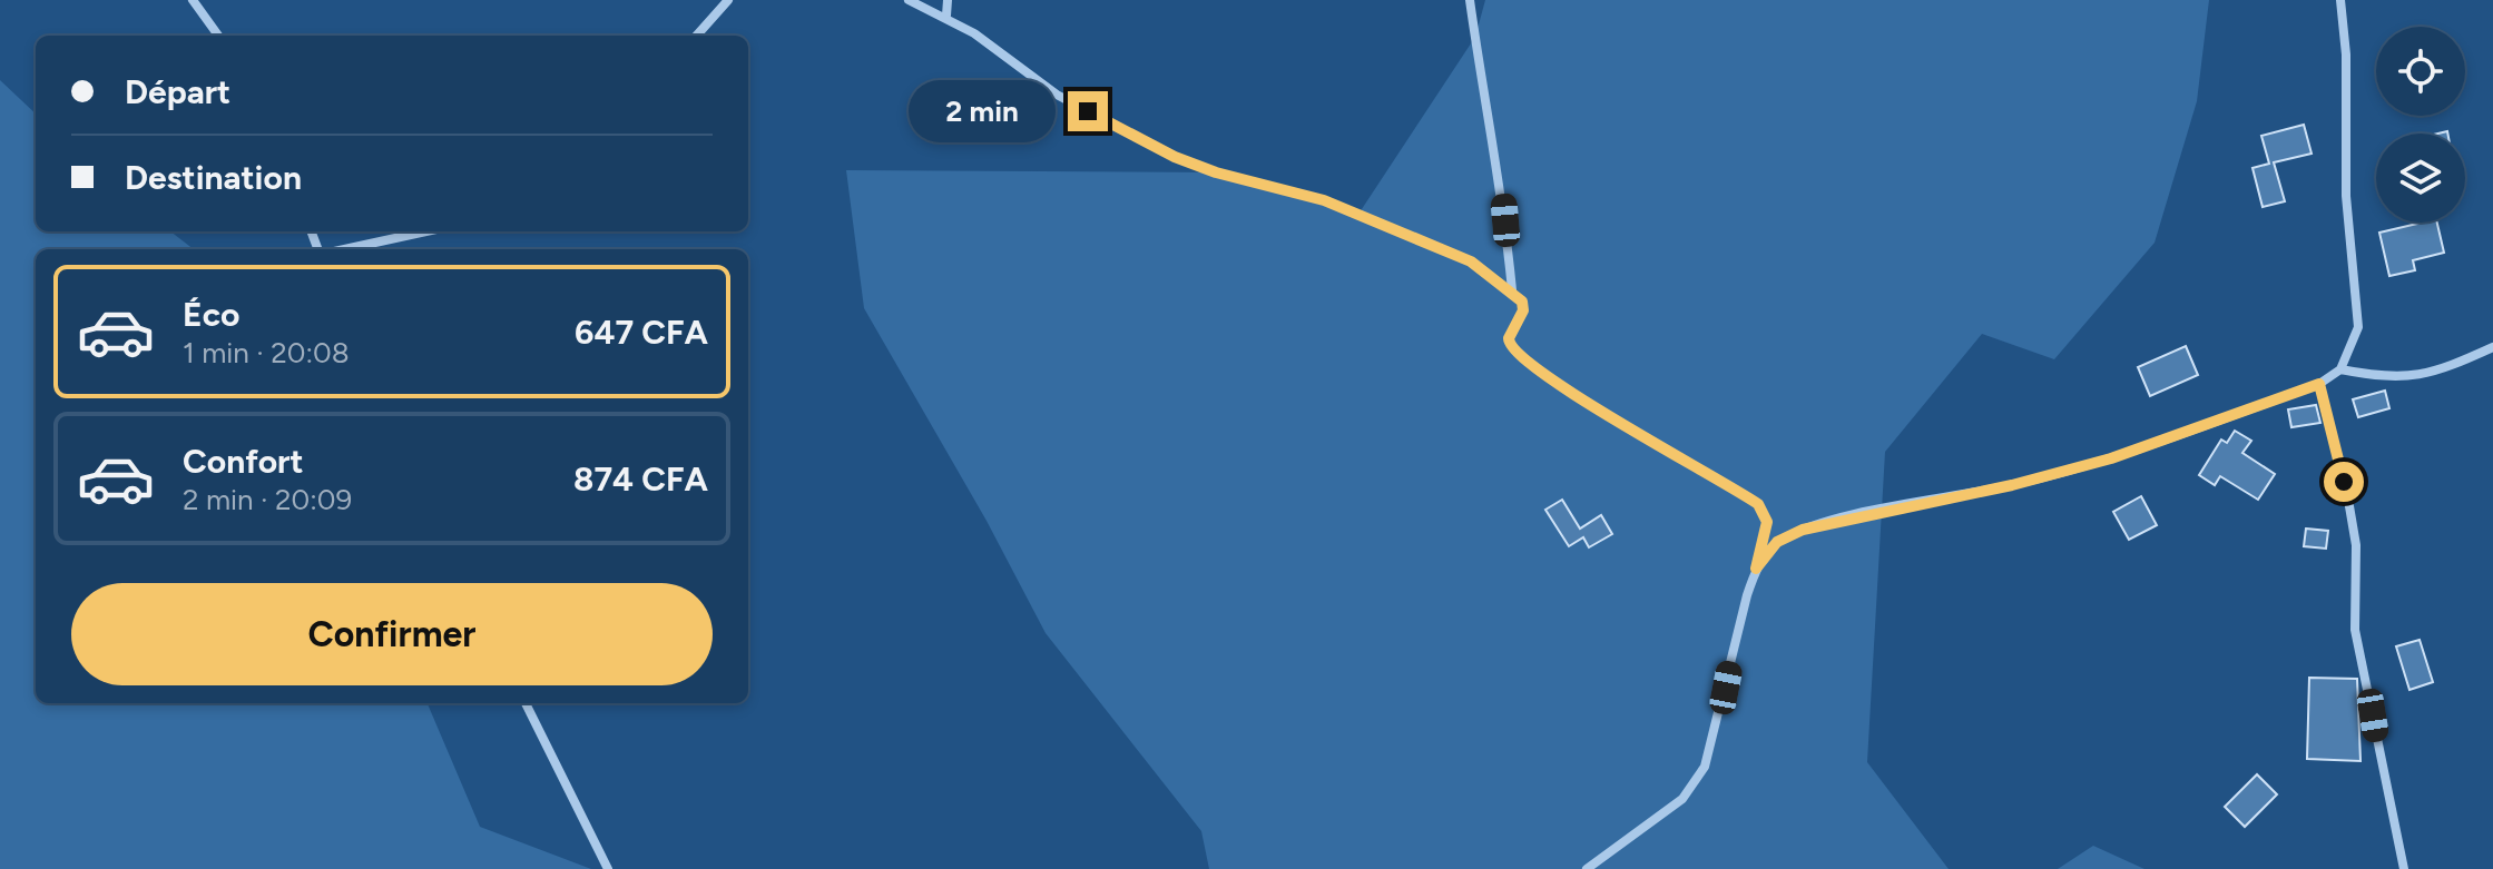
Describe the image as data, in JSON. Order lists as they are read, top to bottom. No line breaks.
{"page":{"banner":["Départ","Destination"],"bubble":"2 min","list":[{"name":"Éco","note":"1 min · 20:08","value":"647 CFA"},{"name":"Confort","note":"2 min · 20:09","value":"874 CFA"}],"buttons":"Confirmer"}}
